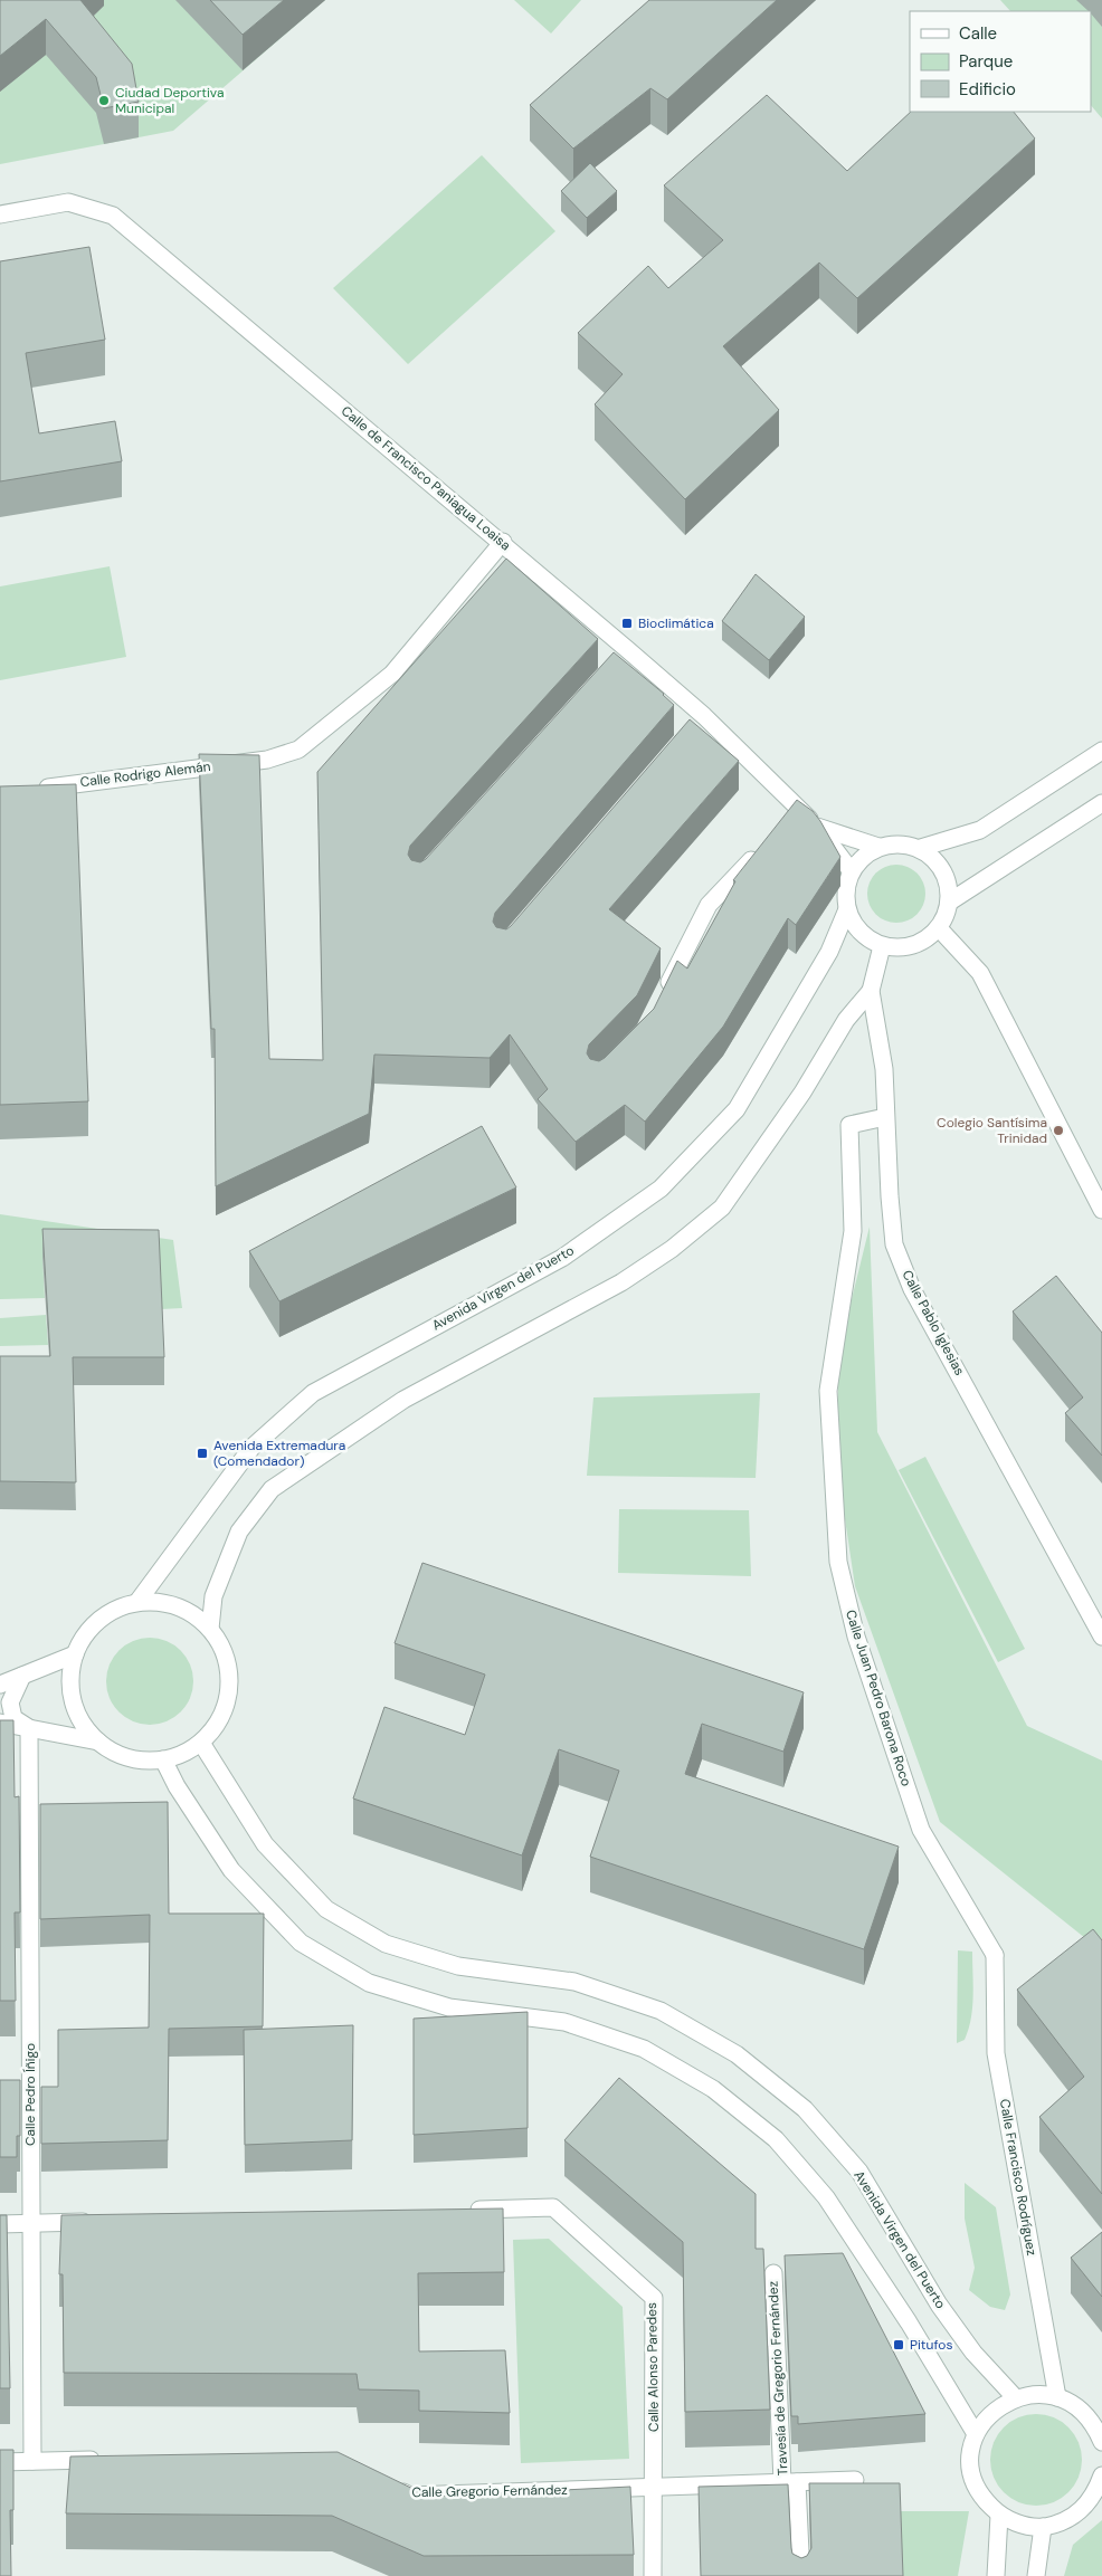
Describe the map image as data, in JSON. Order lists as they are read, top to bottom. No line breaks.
{"streets":{"street":["Calle de Francisco Paniagua Loaisa","Calle Rodrigo Alemán","Avenida Virgen del Puerto","Calle Pablo Iglesias","Calle Juan Pedro Barona Roco","Calle Pedro Íñigo","Calle Francisco Rodríguez","Calle Alonso Paredes","Travesía de Gregorio Fernández","Calle Gregorio Fernández"]},"crossings":[["Calle de Francisco Paniagua Loaisa","Calle Rodrigo Alemán"],["Calle de Francisco Paniagua Loaisa","Avenida Virgen del Puerto"],["Calle de Francisco Paniagua Loaisa","Calle Pablo Iglesias"],["Avenida Virgen del Puerto","Calle Pablo Iglesias"],["Calle Pablo Iglesias","Calle Juan Pedro Barona Roco"],["Calle Juan Pedro Barona Roco","Calle Francisco Rodríguez"],["Calle Alonso Paredes","Calle Gregorio Fernández"],["Travesía de Gregorio Fernández","Calle Gregorio Fernández"]],"places":{"other":["Ciudad Deportiva Municipal","Colegio Santísima Trinidad"],"transit":["Bioclimática","Avenida Extremadura (Comendador)","Pitufos"]},"legend":["Calle","Parque","Edificio"]}
